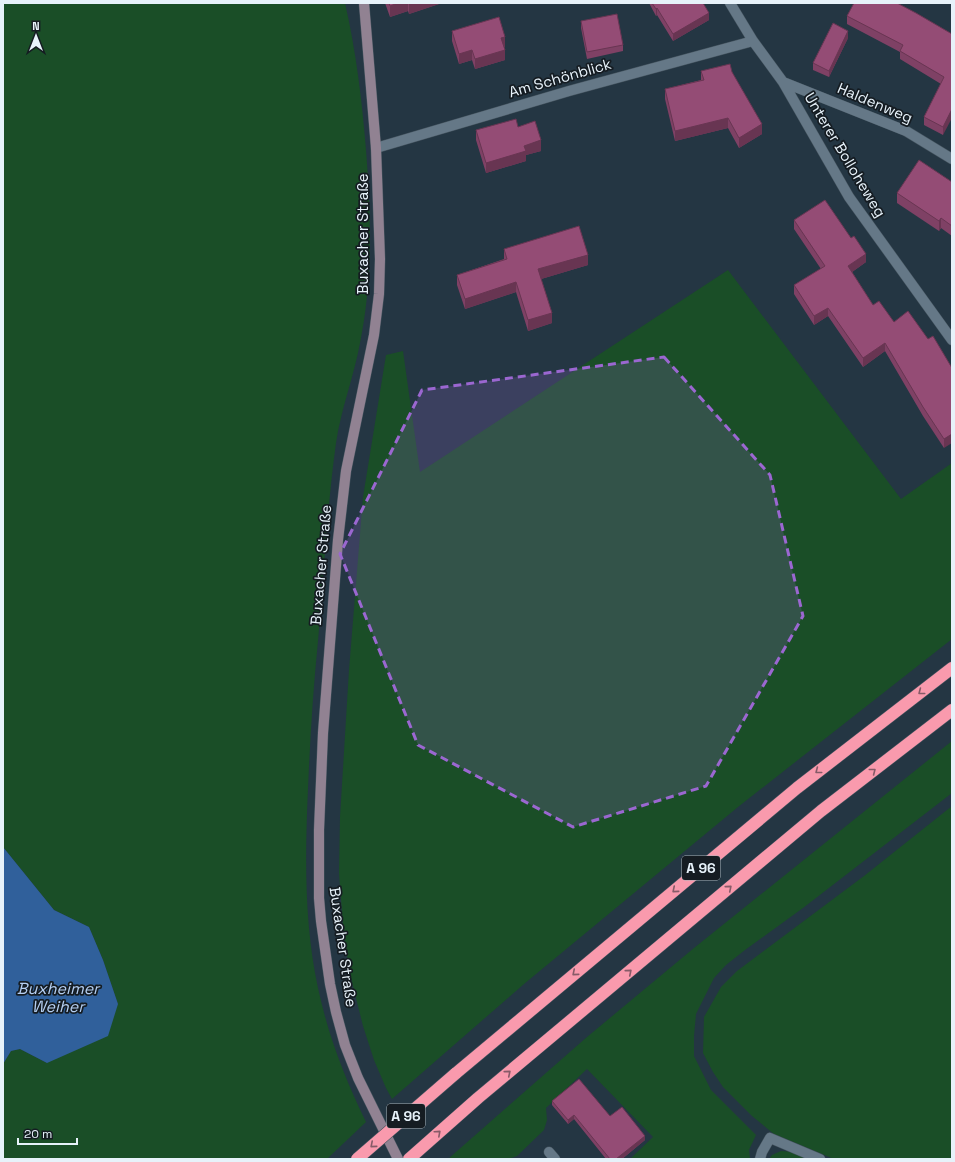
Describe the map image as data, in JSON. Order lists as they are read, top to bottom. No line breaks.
{"streets":{"highway":["A 96"],"street":["Am Schönblick","Haldenweg","Unterer Bolloheweg","Buxacher Straße"]},"crossings":[["Am Schönblick","Unterer Bolloheweg"],["Am Schönblick","Buxacher Straße"],["Haldenweg","Unterer Bolloheweg"]],"water":["Buxheimer Weiher"],"scale_bar":"20 m","north":"top"}
